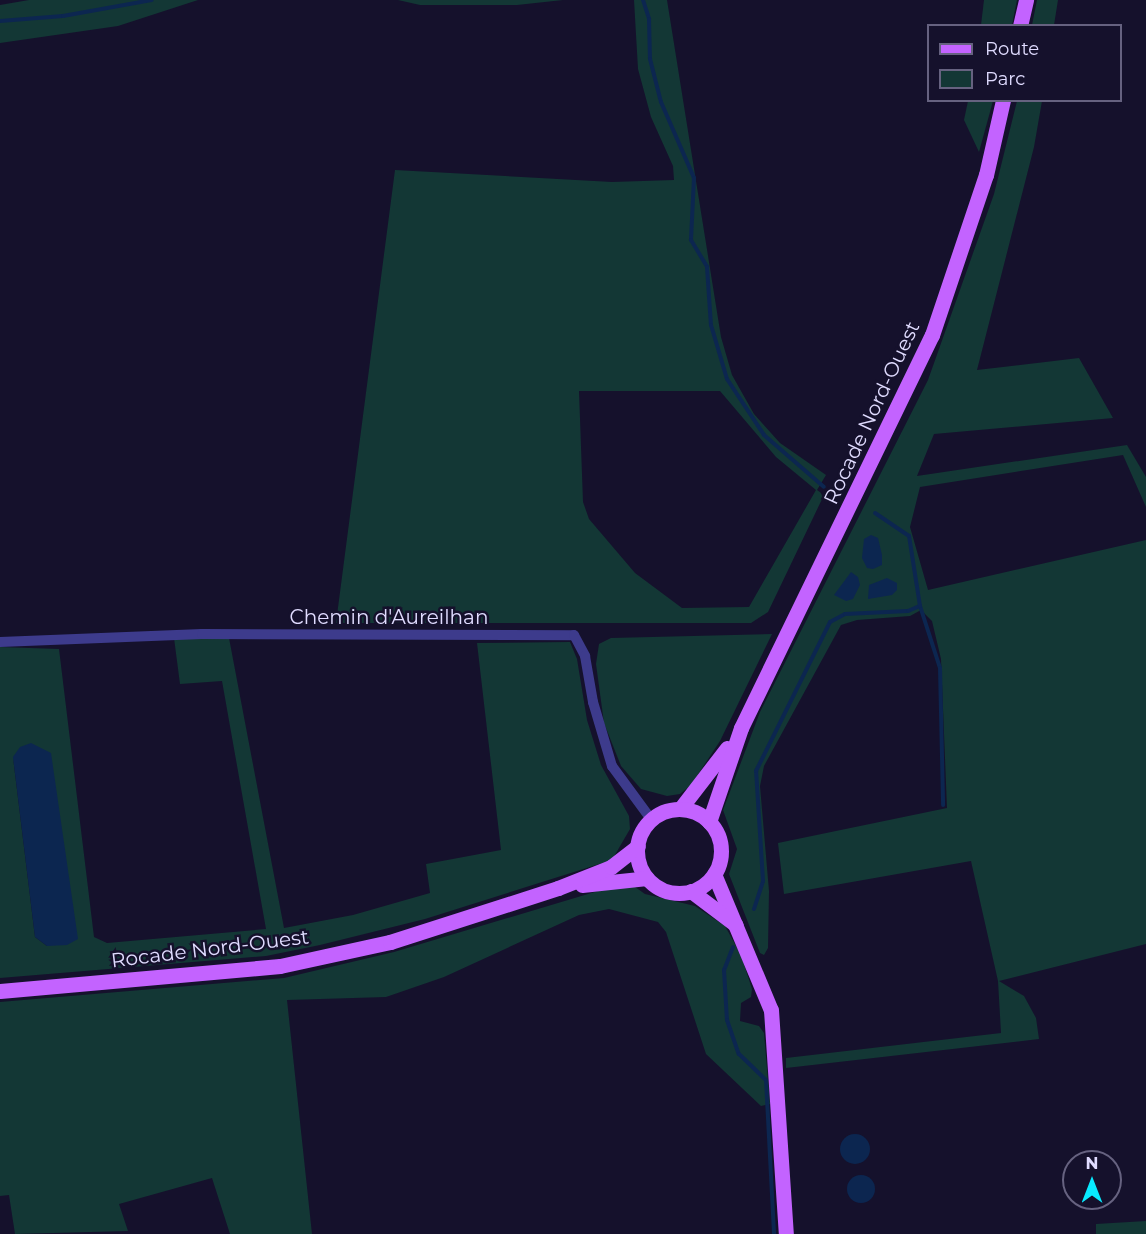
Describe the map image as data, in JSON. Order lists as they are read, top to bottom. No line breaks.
{"streets":{"main road":["Rocade Nord-Ouest"],"street":["Chemin d'Aureilhan"]},"crossings":[["Rocade Nord-Ouest","Chemin d'Aureilhan"]],"legend":["Route","Parc"],"north":"top"}
